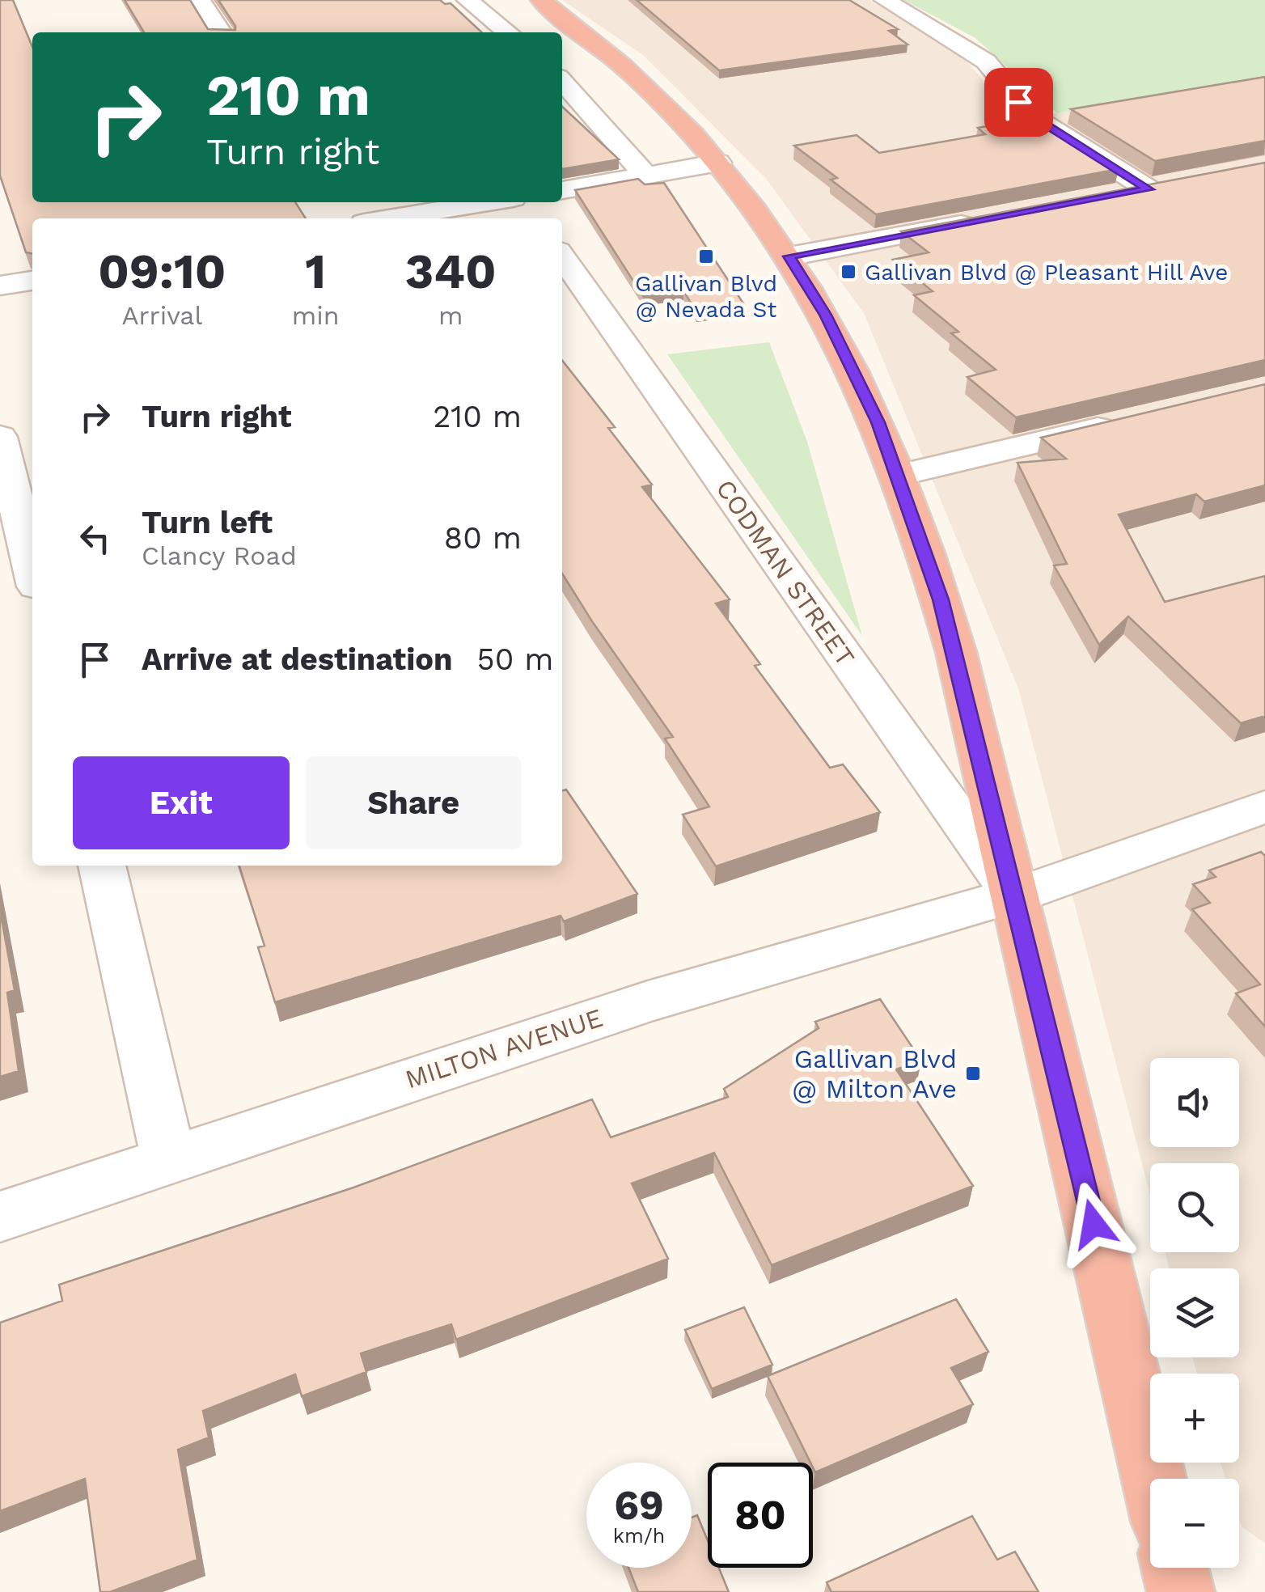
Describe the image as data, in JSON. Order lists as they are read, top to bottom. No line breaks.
{"streets":{"street":["CODMAN STREET","MILTON AVENUE"]},"crossings":[["CODMAN STREET","MILTON AVENUE"]],"places":{"transit":["Gallivan Blvd @ Nevada St","Gallivan Blvd @ Pleasant Hill Ave","Gallivan Blvd @ Milton Ave"]},"page":{"turn":["210 m","Turn right"],"eta":["09:10","Arrival","1","min","340","m"],"list":[{"name":"Turn right","value":"210 m"},{"name":"Turn left","note":"Clancy Road","value":"80 m"},{"name":"Arrive at destination","value":"50 m"}],"buttons":["Exit","Share"],"map_buttons":["+","−"],"speed":"69 km/h","limit":"80"}}
